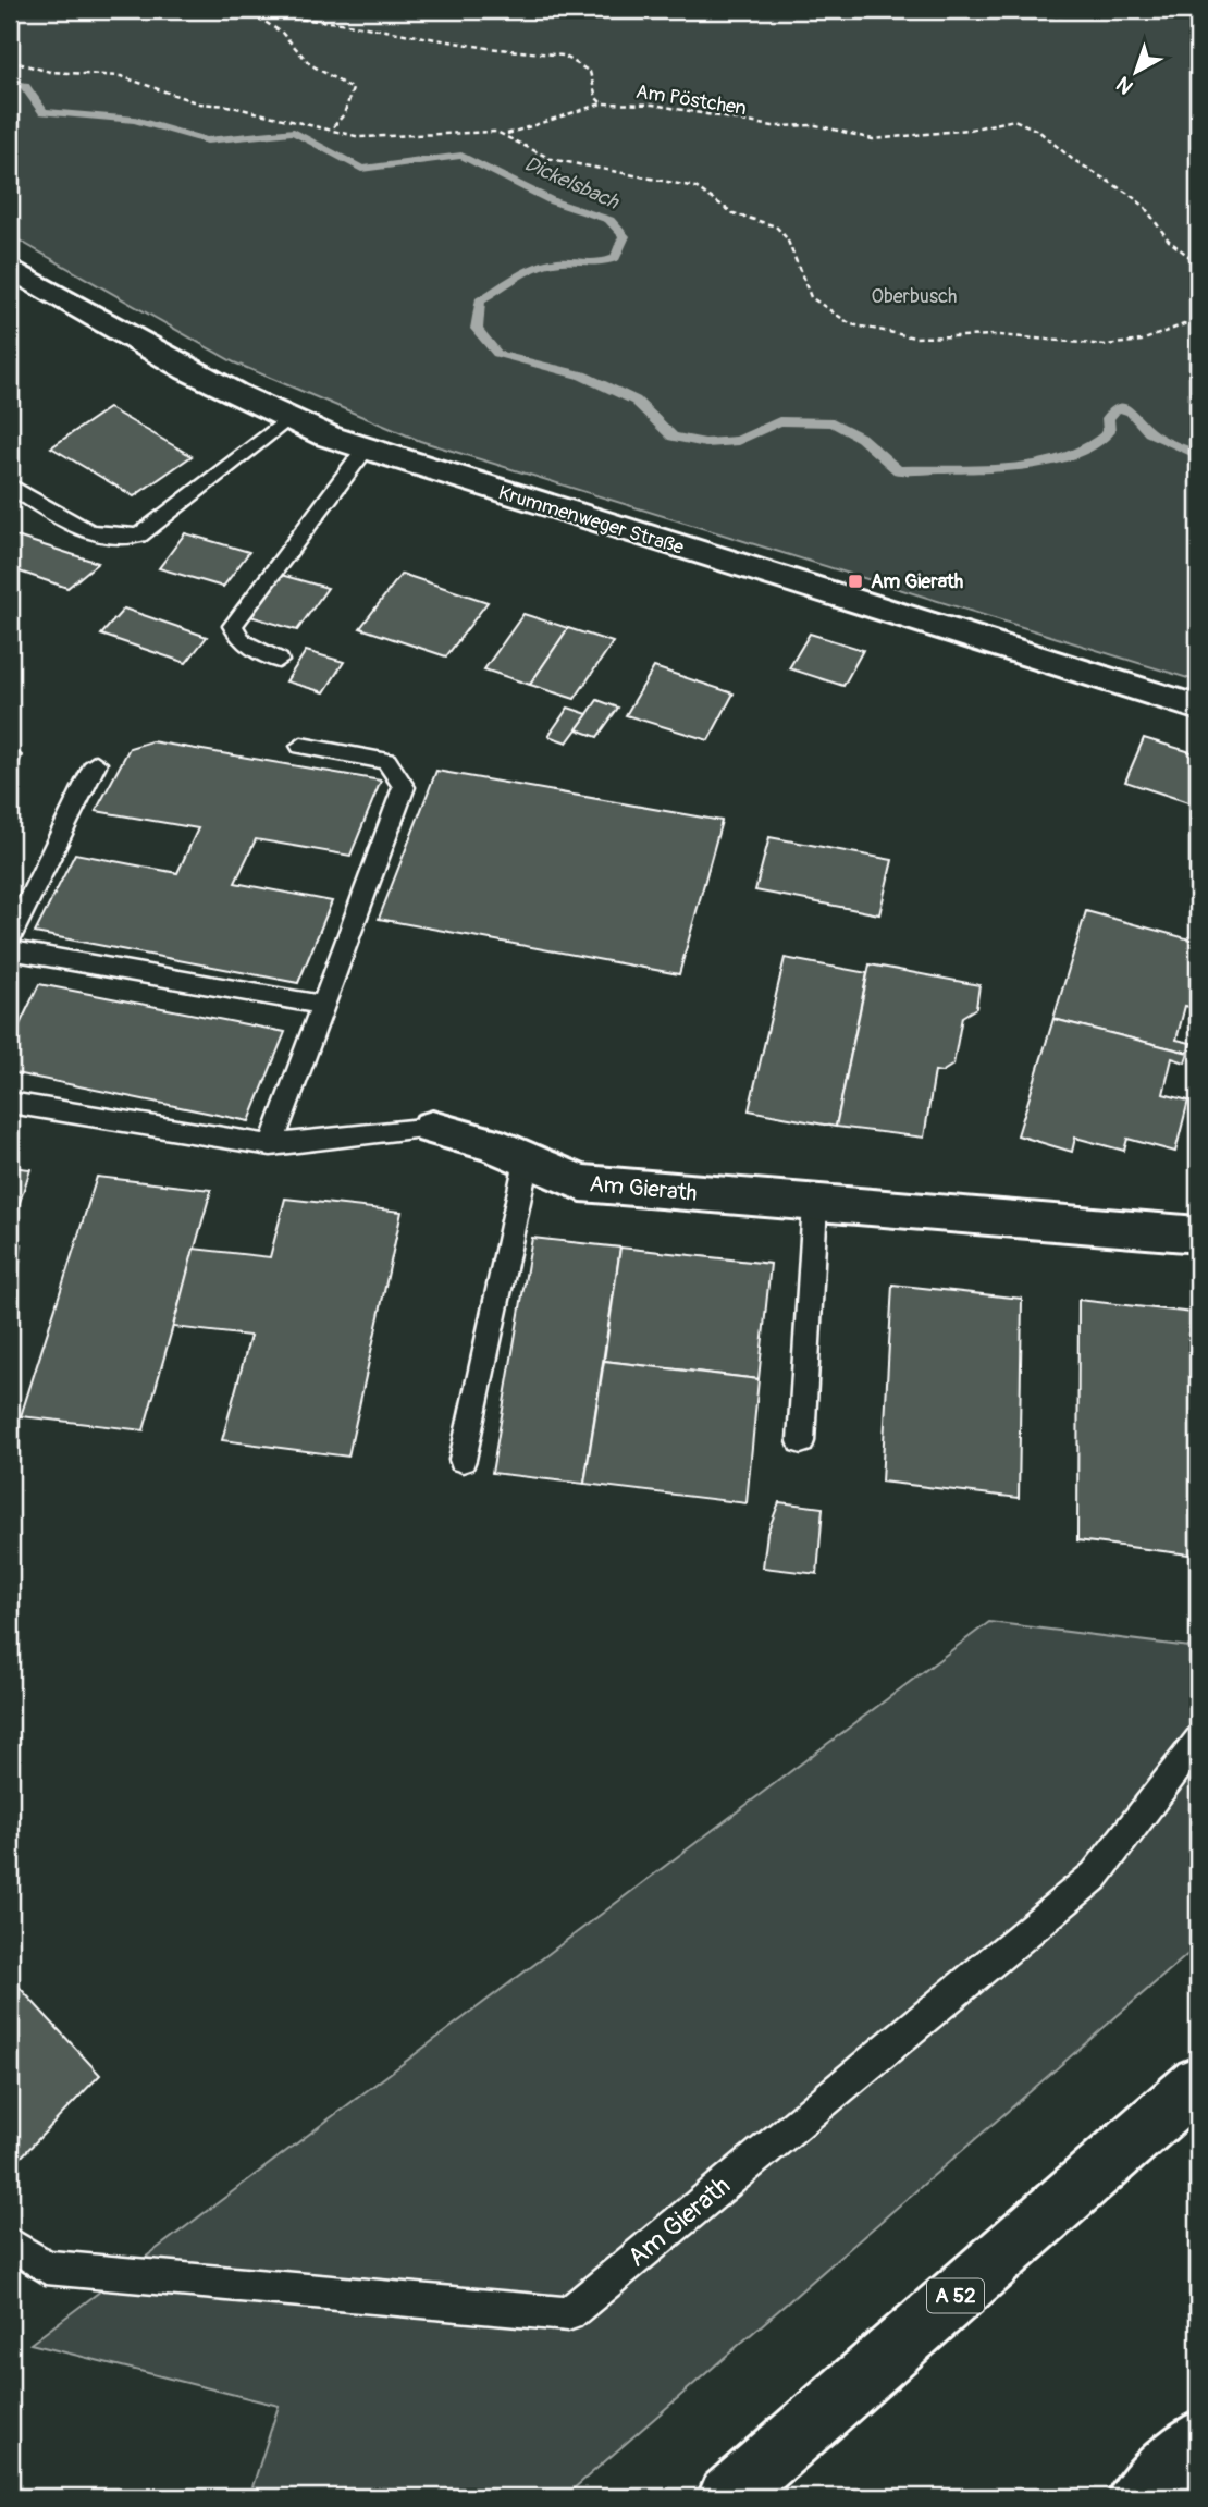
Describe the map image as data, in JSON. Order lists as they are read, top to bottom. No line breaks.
{"streets":{"main road":["Krummenweger Straße","Am Gierath","A 52"],"path":["Am Pöstchen"]},"water":["Dickelsbach"],"parks":["Oberbusch"],"places":{"transit":["Am Gierath"]},"north":"bottom left"}
